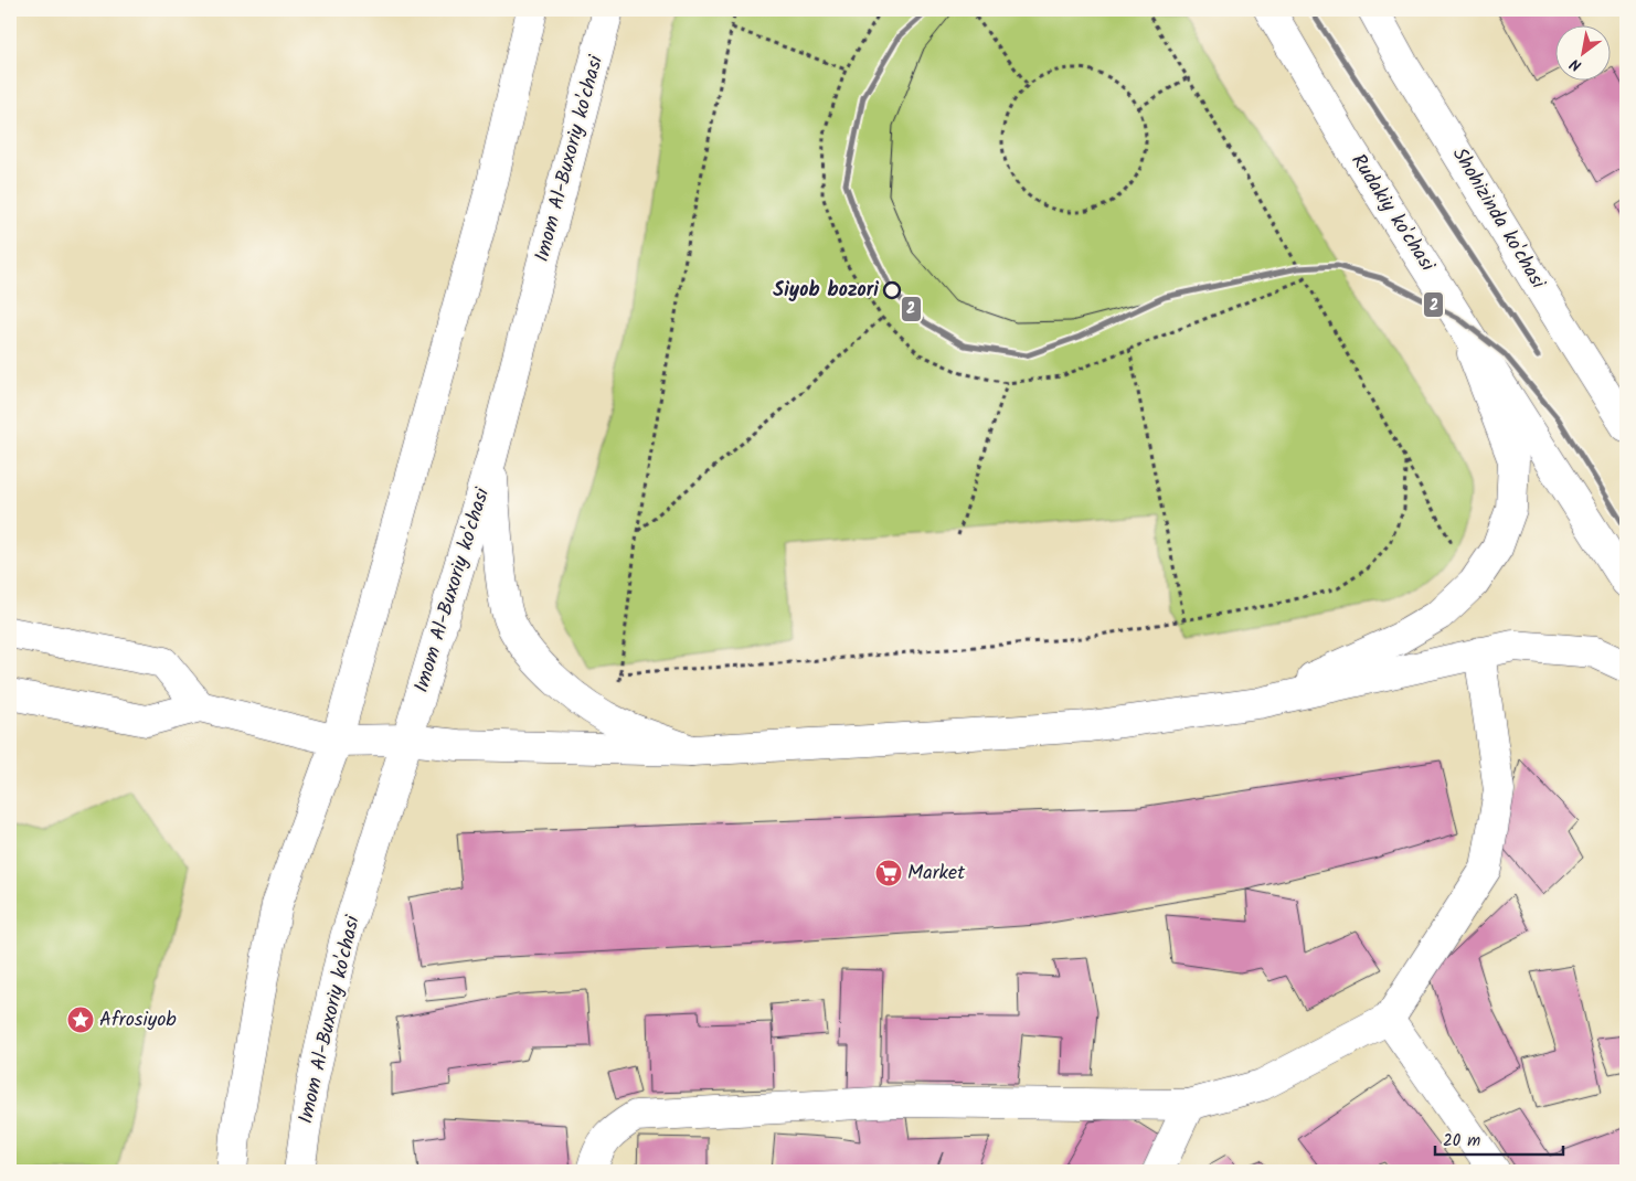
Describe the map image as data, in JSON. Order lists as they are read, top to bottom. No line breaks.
{"streets":{"main road":["Imom Al-Buxoriy ko'chasi","Rudakiy ko'chasi","Shohizinda ko'chasi"]},"places":{"other":["Siyob bozori"],"supermarket":["Market"],"place":["Afrosiyob"]},"lines":["transit line 2"],"scale_bar":"20 m","north":"bottom left"}
